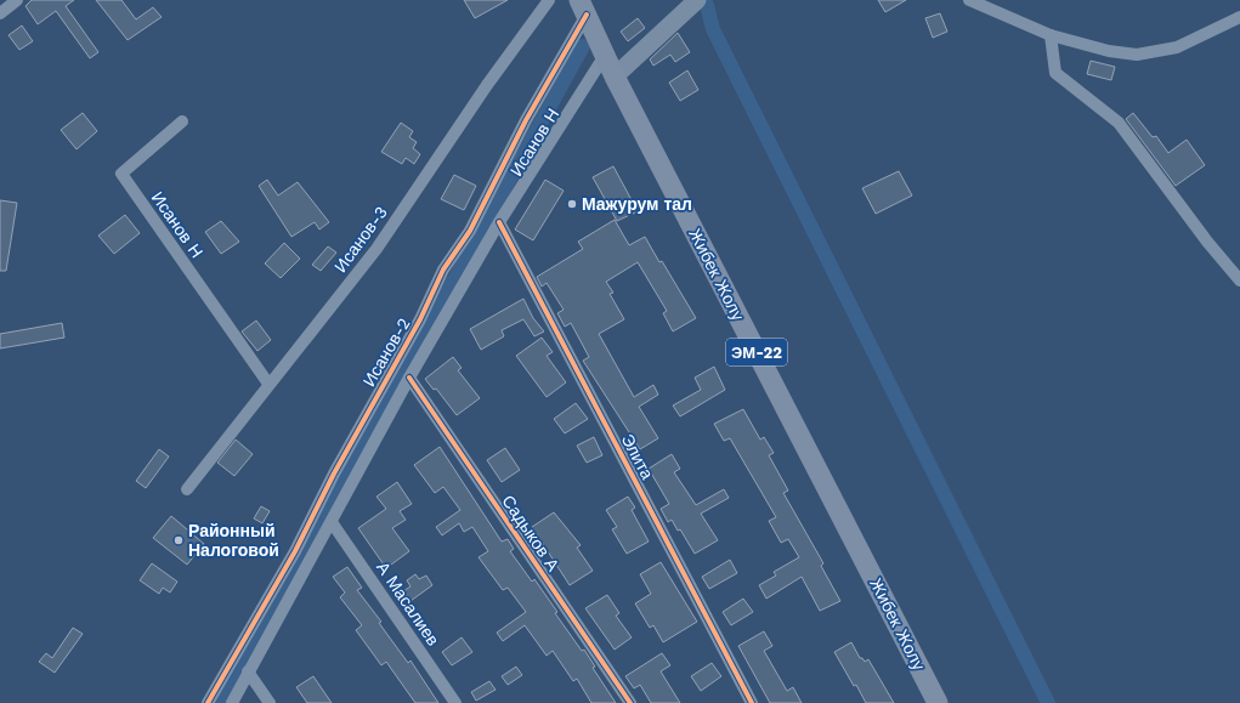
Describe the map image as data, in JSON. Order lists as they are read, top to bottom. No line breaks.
{"streets":{"main road":["Жибек Жолу","ЭМ-22"],"street":["Исанов Н","Исанов-3","Исанов-2","Элита","Садыков А","А Масалиев"]},"crossings":[["Исанов Н","Исанов-3"],["Исанов Н","Жибек Жолу"],["Исанов Н","Элита"],["Исанов Н","Садыков А"],["Исанов Н","А Масалиев"],["Жибек Жолу","Исанов-2"]],"places":["Мажурум тал","Районный Налоговой"]}
